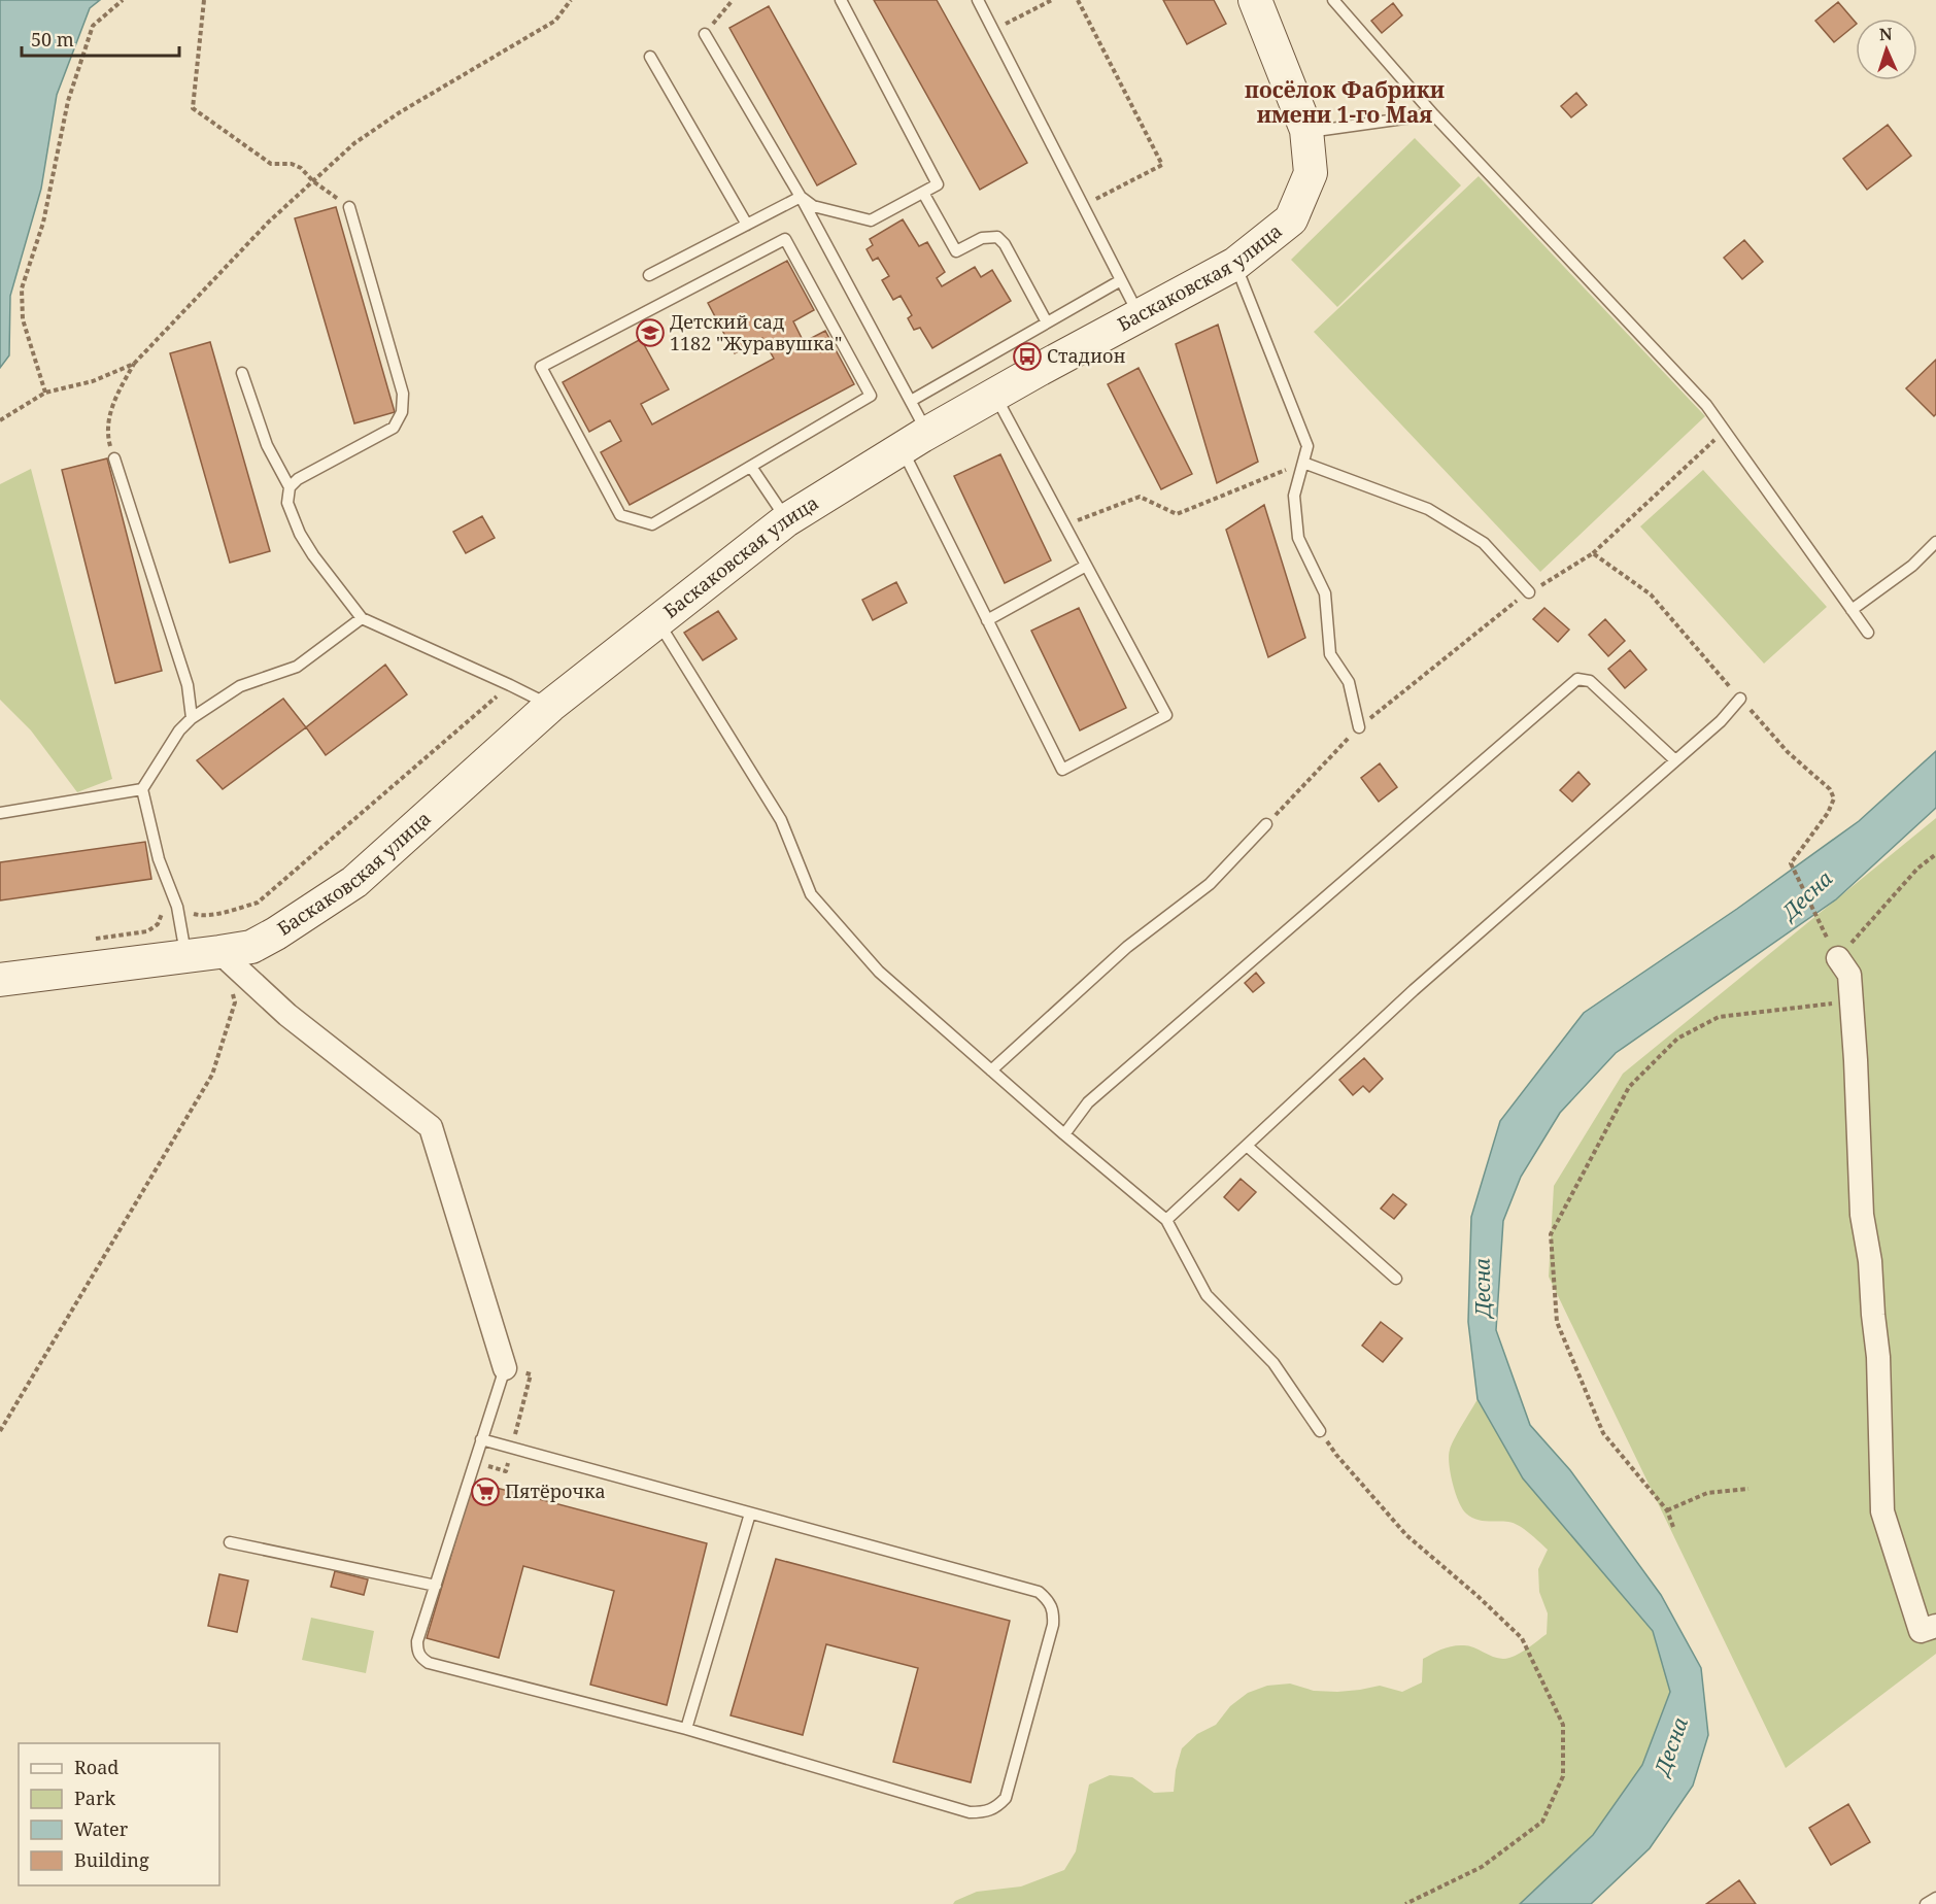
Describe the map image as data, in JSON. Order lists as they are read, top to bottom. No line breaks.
{"streets":{"street":["Баскаковская улица"]},"districts":["посёлок Фабрики имени 1-го Мая"],"water":["Десна"],"places":{"school or university":["Детский сад 1182 \"Журавушка\""],"bus stop":["Стадион"],"supermarket":["Пятёрочка"]},"legend":["Road","Park","Water","Building"],"scale_bar":"50 m","north":"top"}
